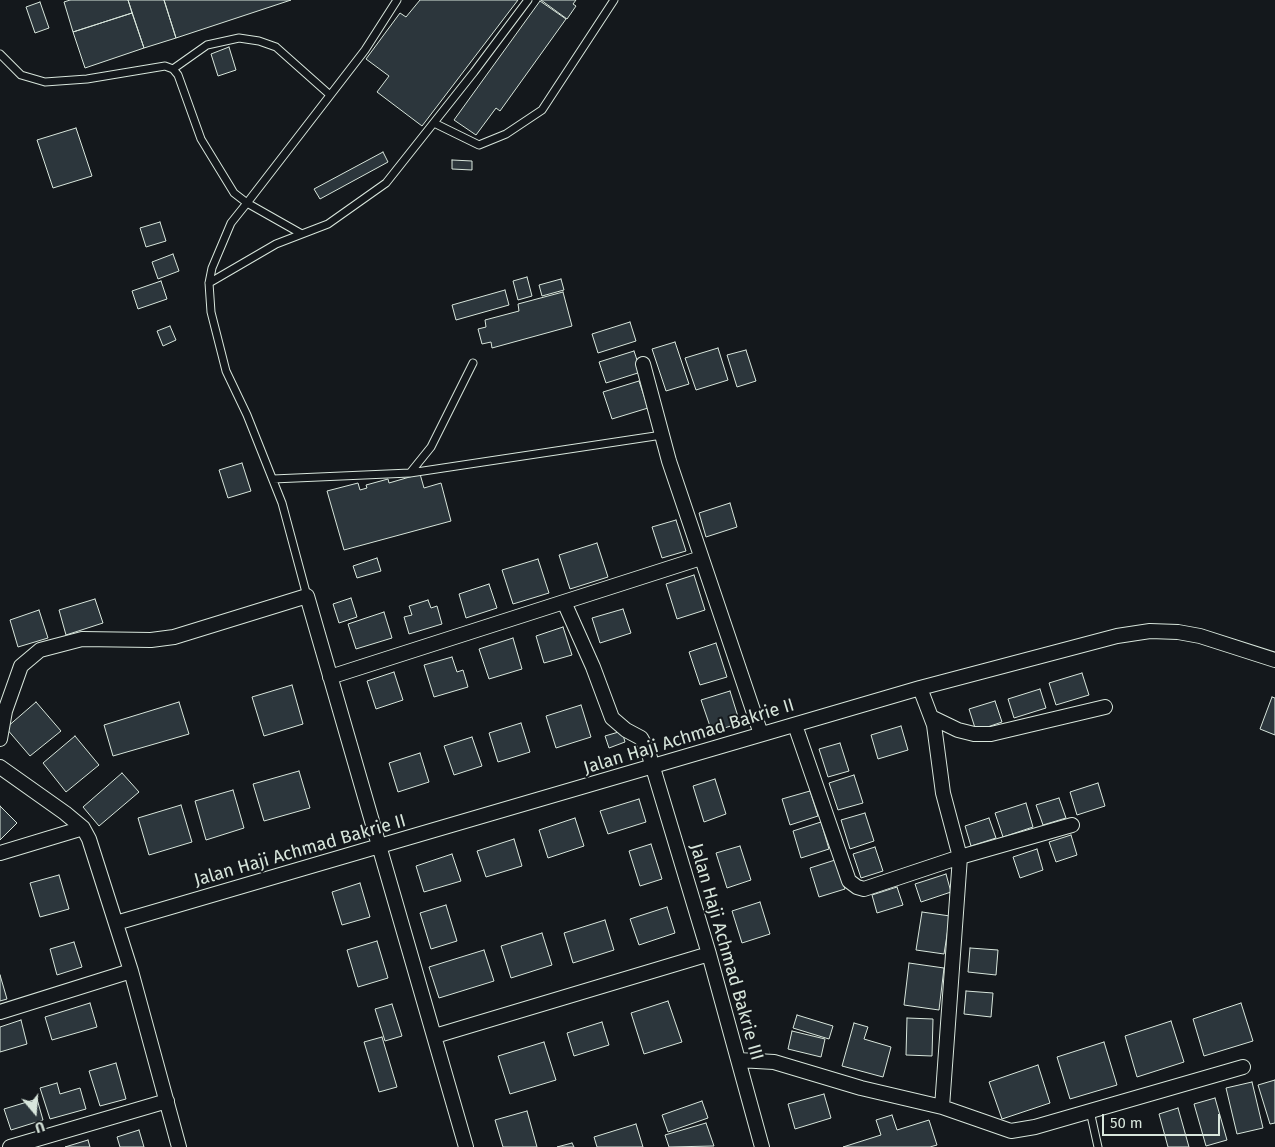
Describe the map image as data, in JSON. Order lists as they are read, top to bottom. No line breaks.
{"streets":{"street":["Jalan Haji Achmad Bakrie II","Jalan Haji Achmad Bakrie III"]},"crossings":[["Jalan Haji Achmad Bakrie II","Jalan Haji Achmad Bakrie III"]],"scale_bar":"50 m","north":"bottom"}
